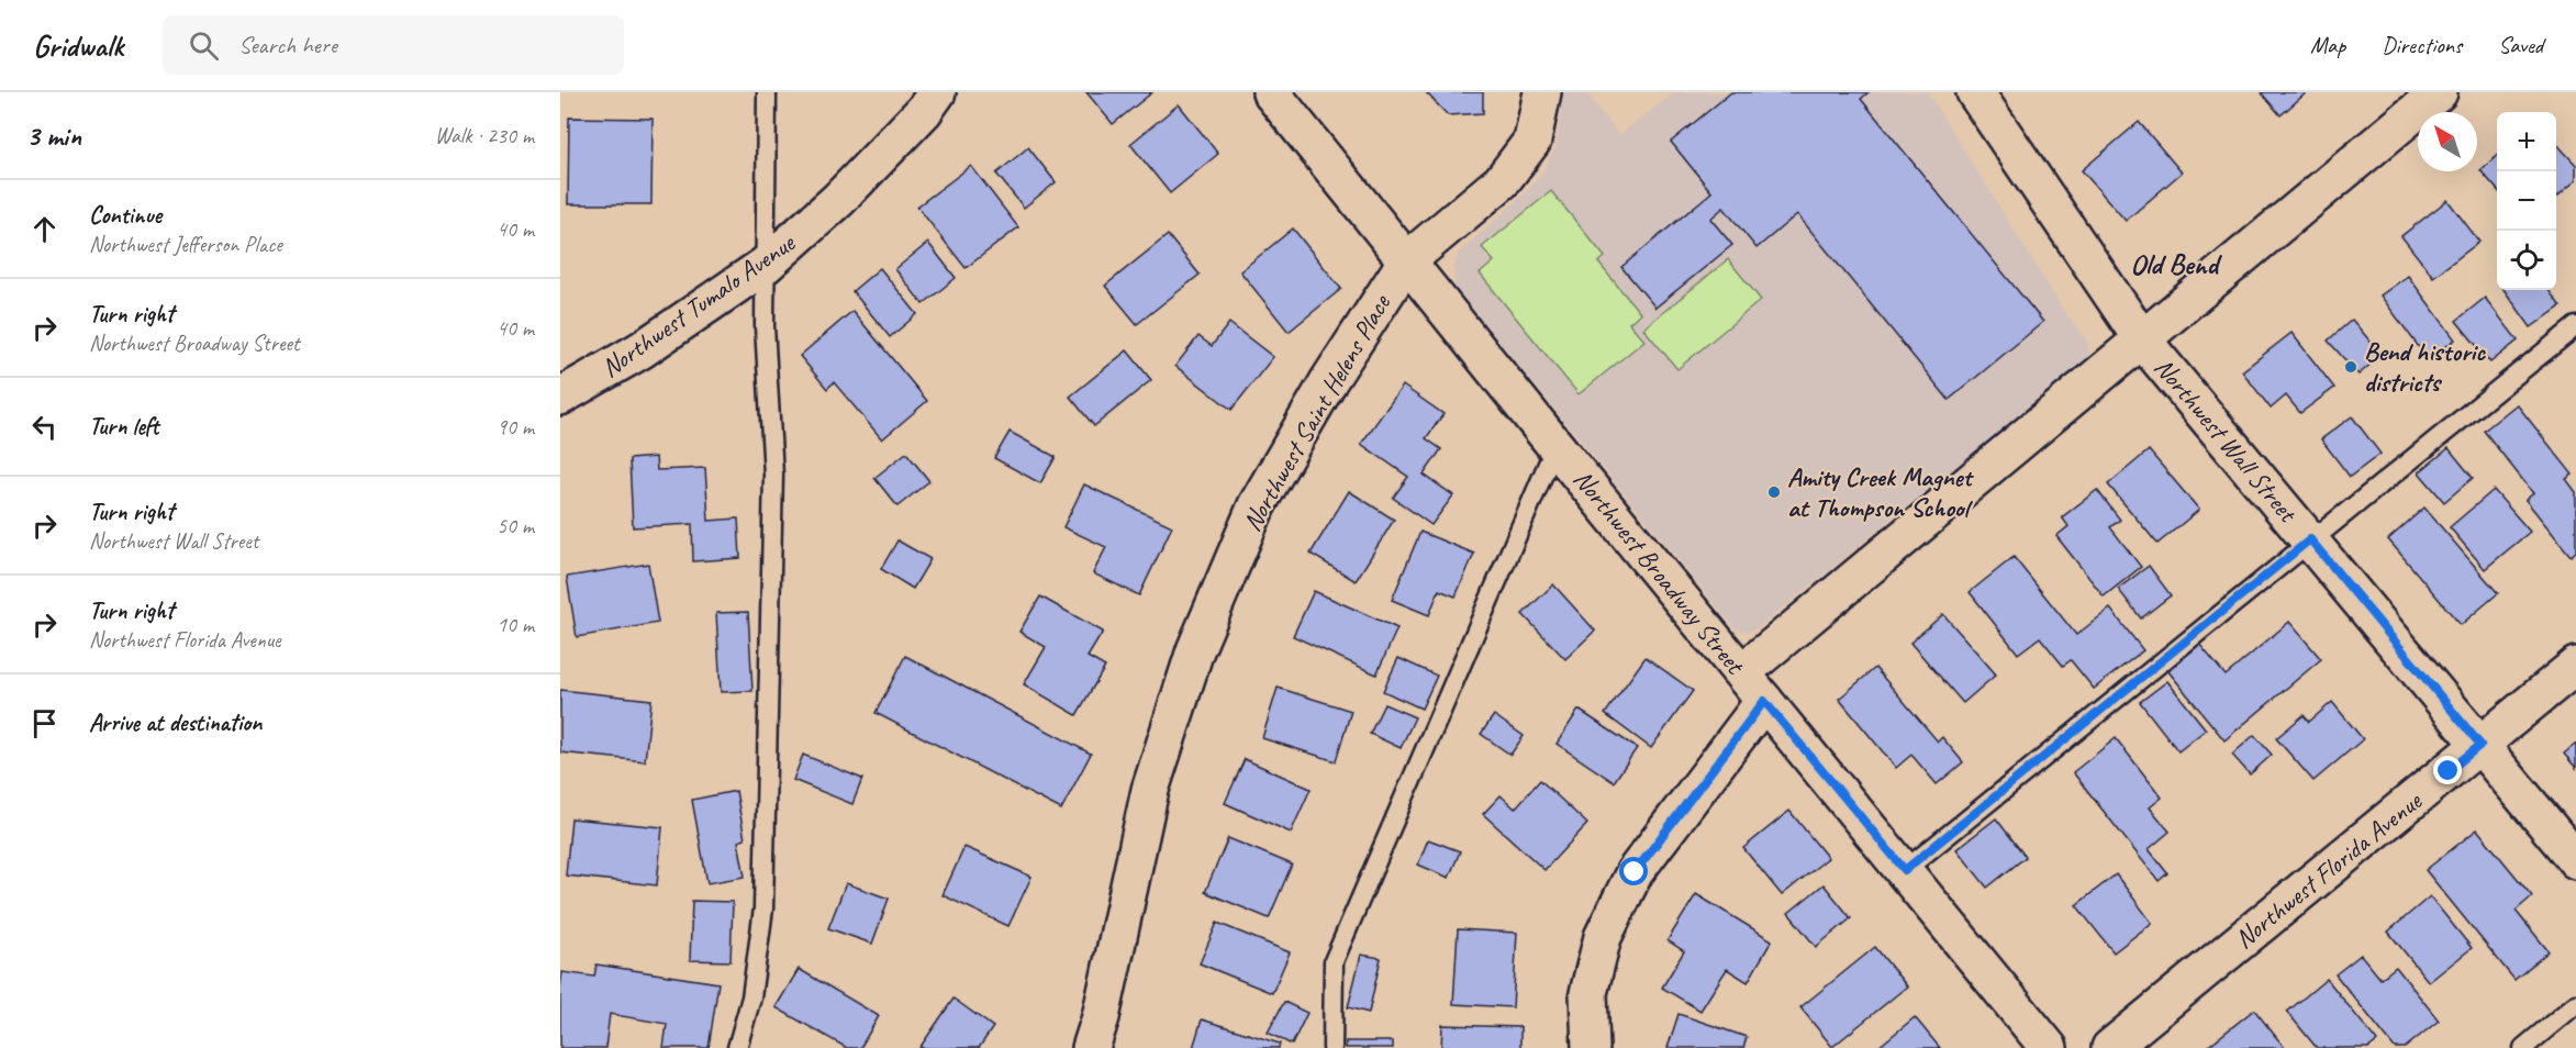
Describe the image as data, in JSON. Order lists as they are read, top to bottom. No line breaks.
{"streets":{"street":["Northwest Tumalo Avenue","Northwest Saint Helens Place","Northwest Wall Street","Northwest Broadway Street","Northwest Florida Avenue"]},"crossings":[["Northwest Saint Helens Place","Northwest Broadway Street"],["Northwest Wall Street","Northwest Florida Avenue"]],"districts":["Old Bend"],"places":["Bend historic districts","Amity Creek Magnet at Thompson School"],"north":"top left","page":{"header":"Gridwalk","search":"Search here","nav":["Map","Directions","Saved"],"heading":["3 min","Walk · 230 m"],"map_buttons":["+","−"],"list":[["Continue","Northwest Jefferson Place","40 m"],["Turn right","Northwest Broadway Street","40 m"],["Turn left","90 m"],["Turn right","Northwest Wall Street","50 m"],["Turn right","Northwest Florida Avenue","10 m"],"Arrive at destination"]}}
